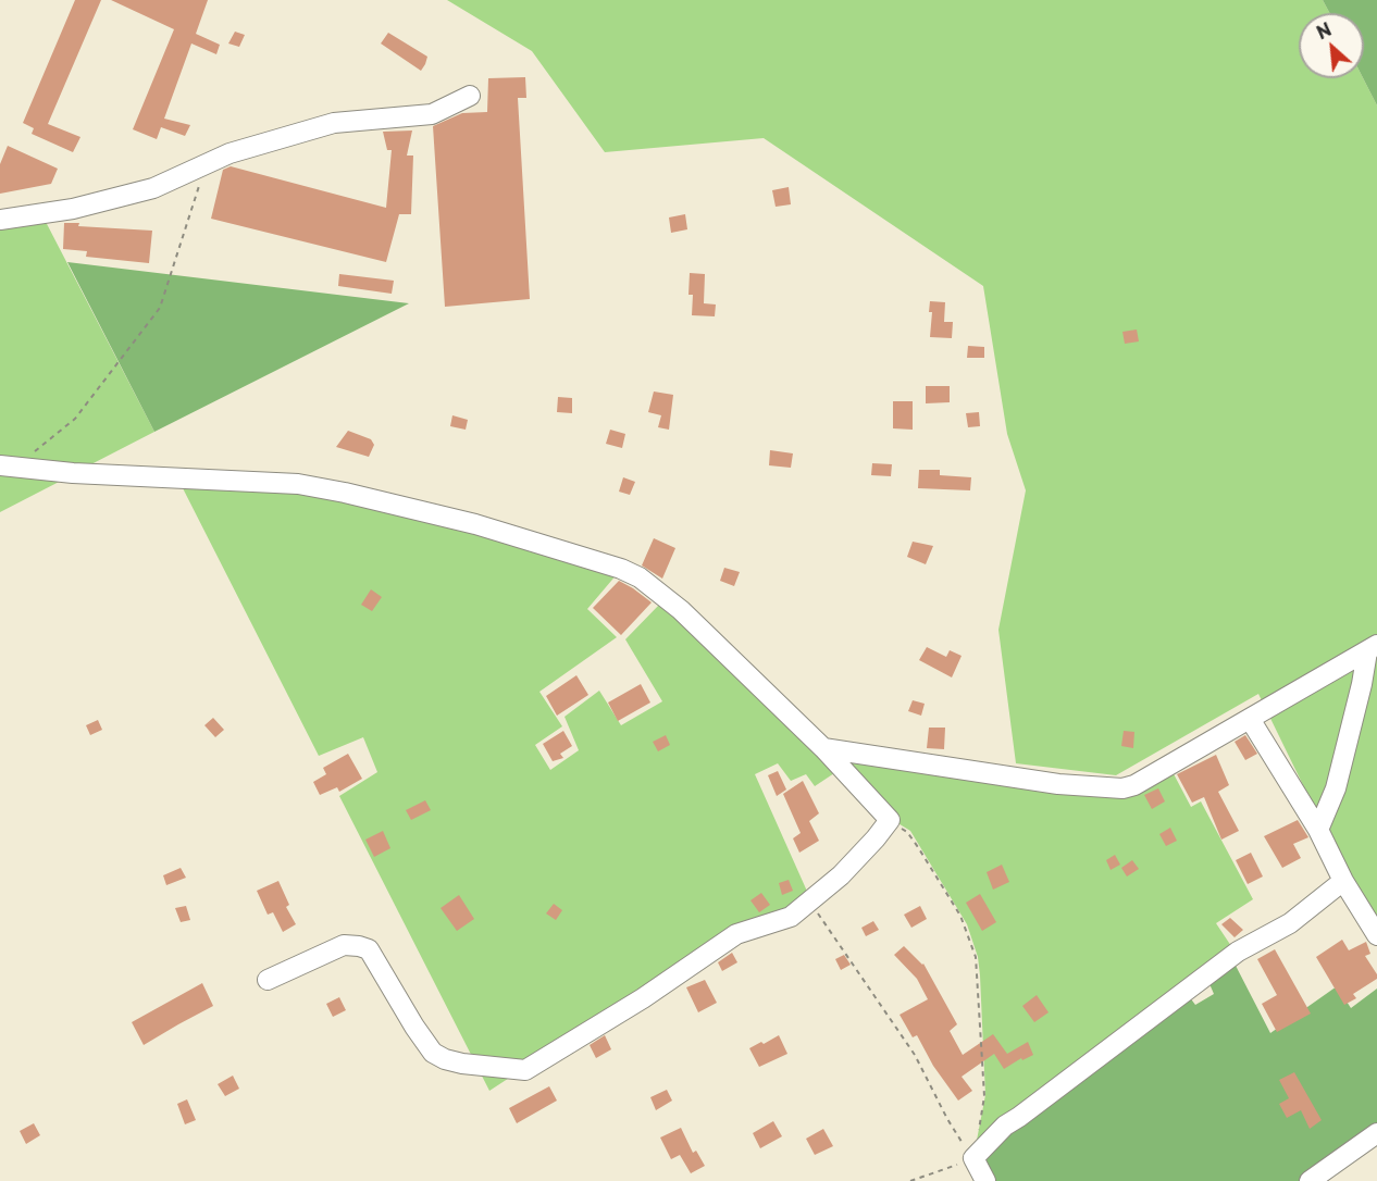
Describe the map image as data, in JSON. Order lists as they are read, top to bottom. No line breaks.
{"north":"top left"}
